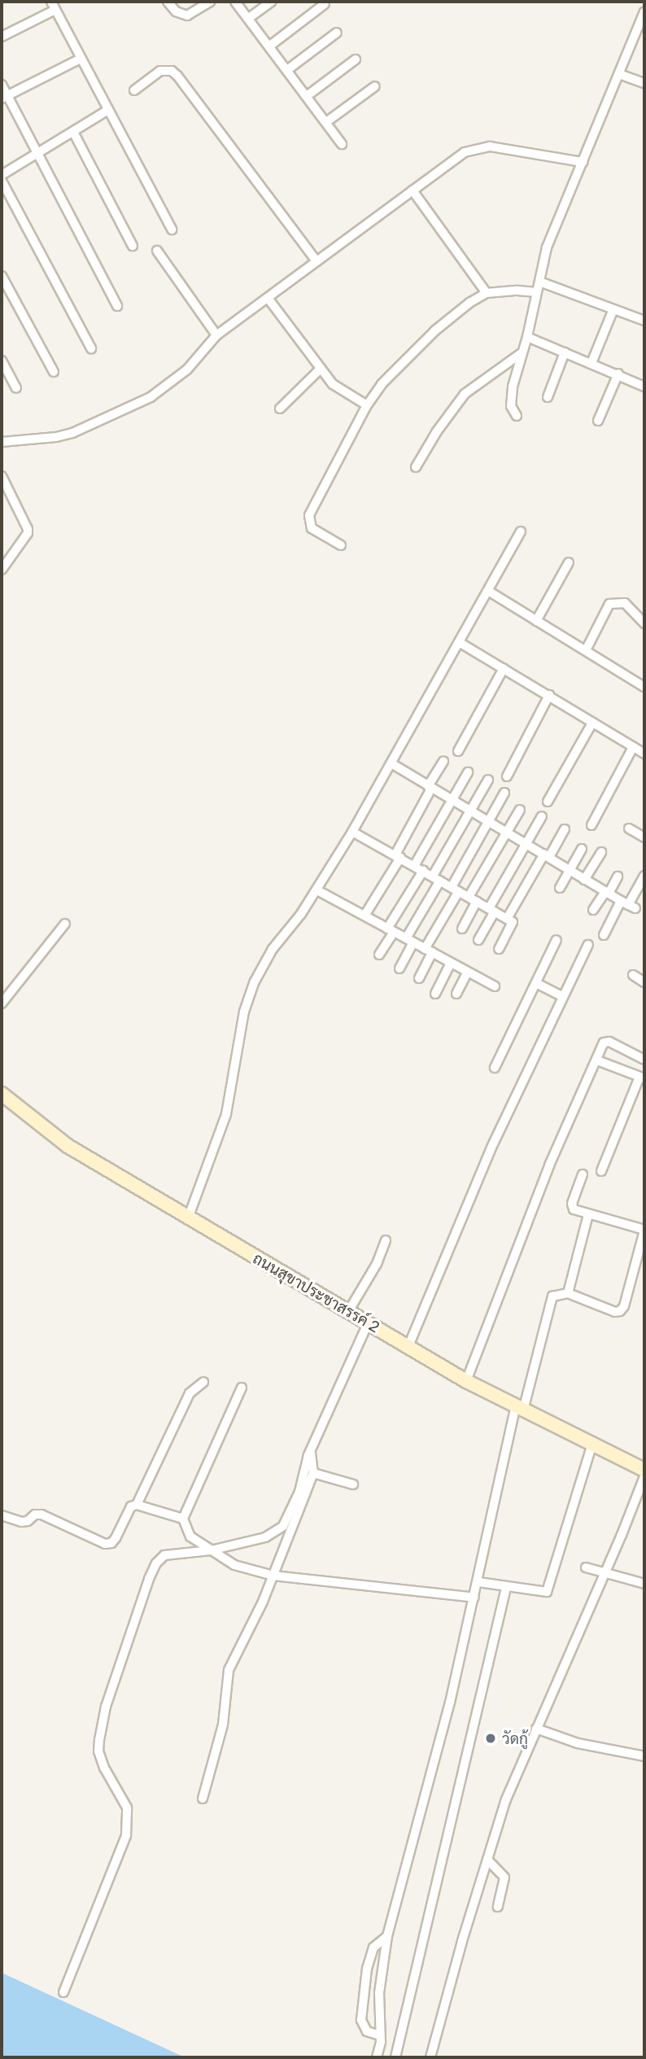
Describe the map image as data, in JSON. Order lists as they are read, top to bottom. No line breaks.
{"streets":{"street":["ถนนสุขาประชาสรรค์ 2"]},"places":["วัดกู้"]}
